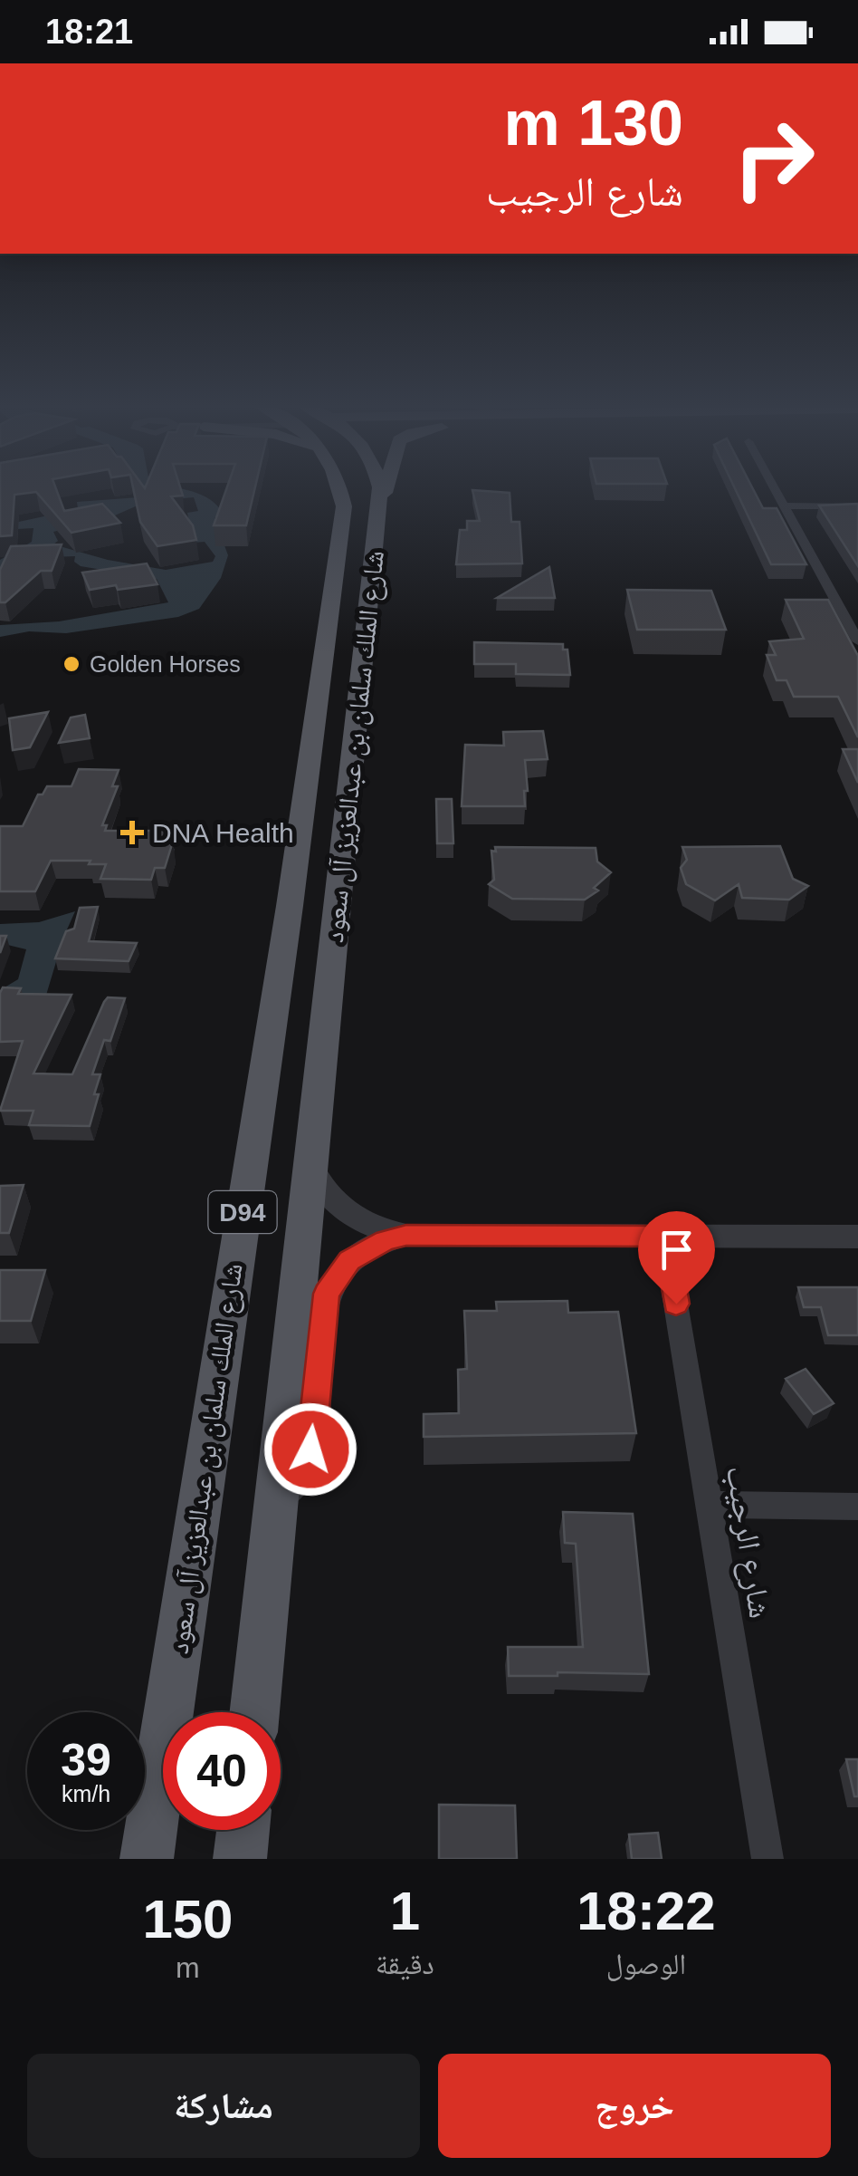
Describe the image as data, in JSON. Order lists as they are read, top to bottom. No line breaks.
{"streets":{"main road":["شارع الملك سلمان بن عبدالعزيز آل سعود","D94"],"street":["شارع الرجيب"]},"places":{"other":["Golden Horses"],"health":["DNA Health"]},"page":{"status":"18:21","turn":["130 m","شارع الرجيب"],"speed":"39 km/h","limit":"40","eta":["18:22","الوصول","1","دقيقة","150","m"],"buttons":["خروج","مشاركة"]}}
